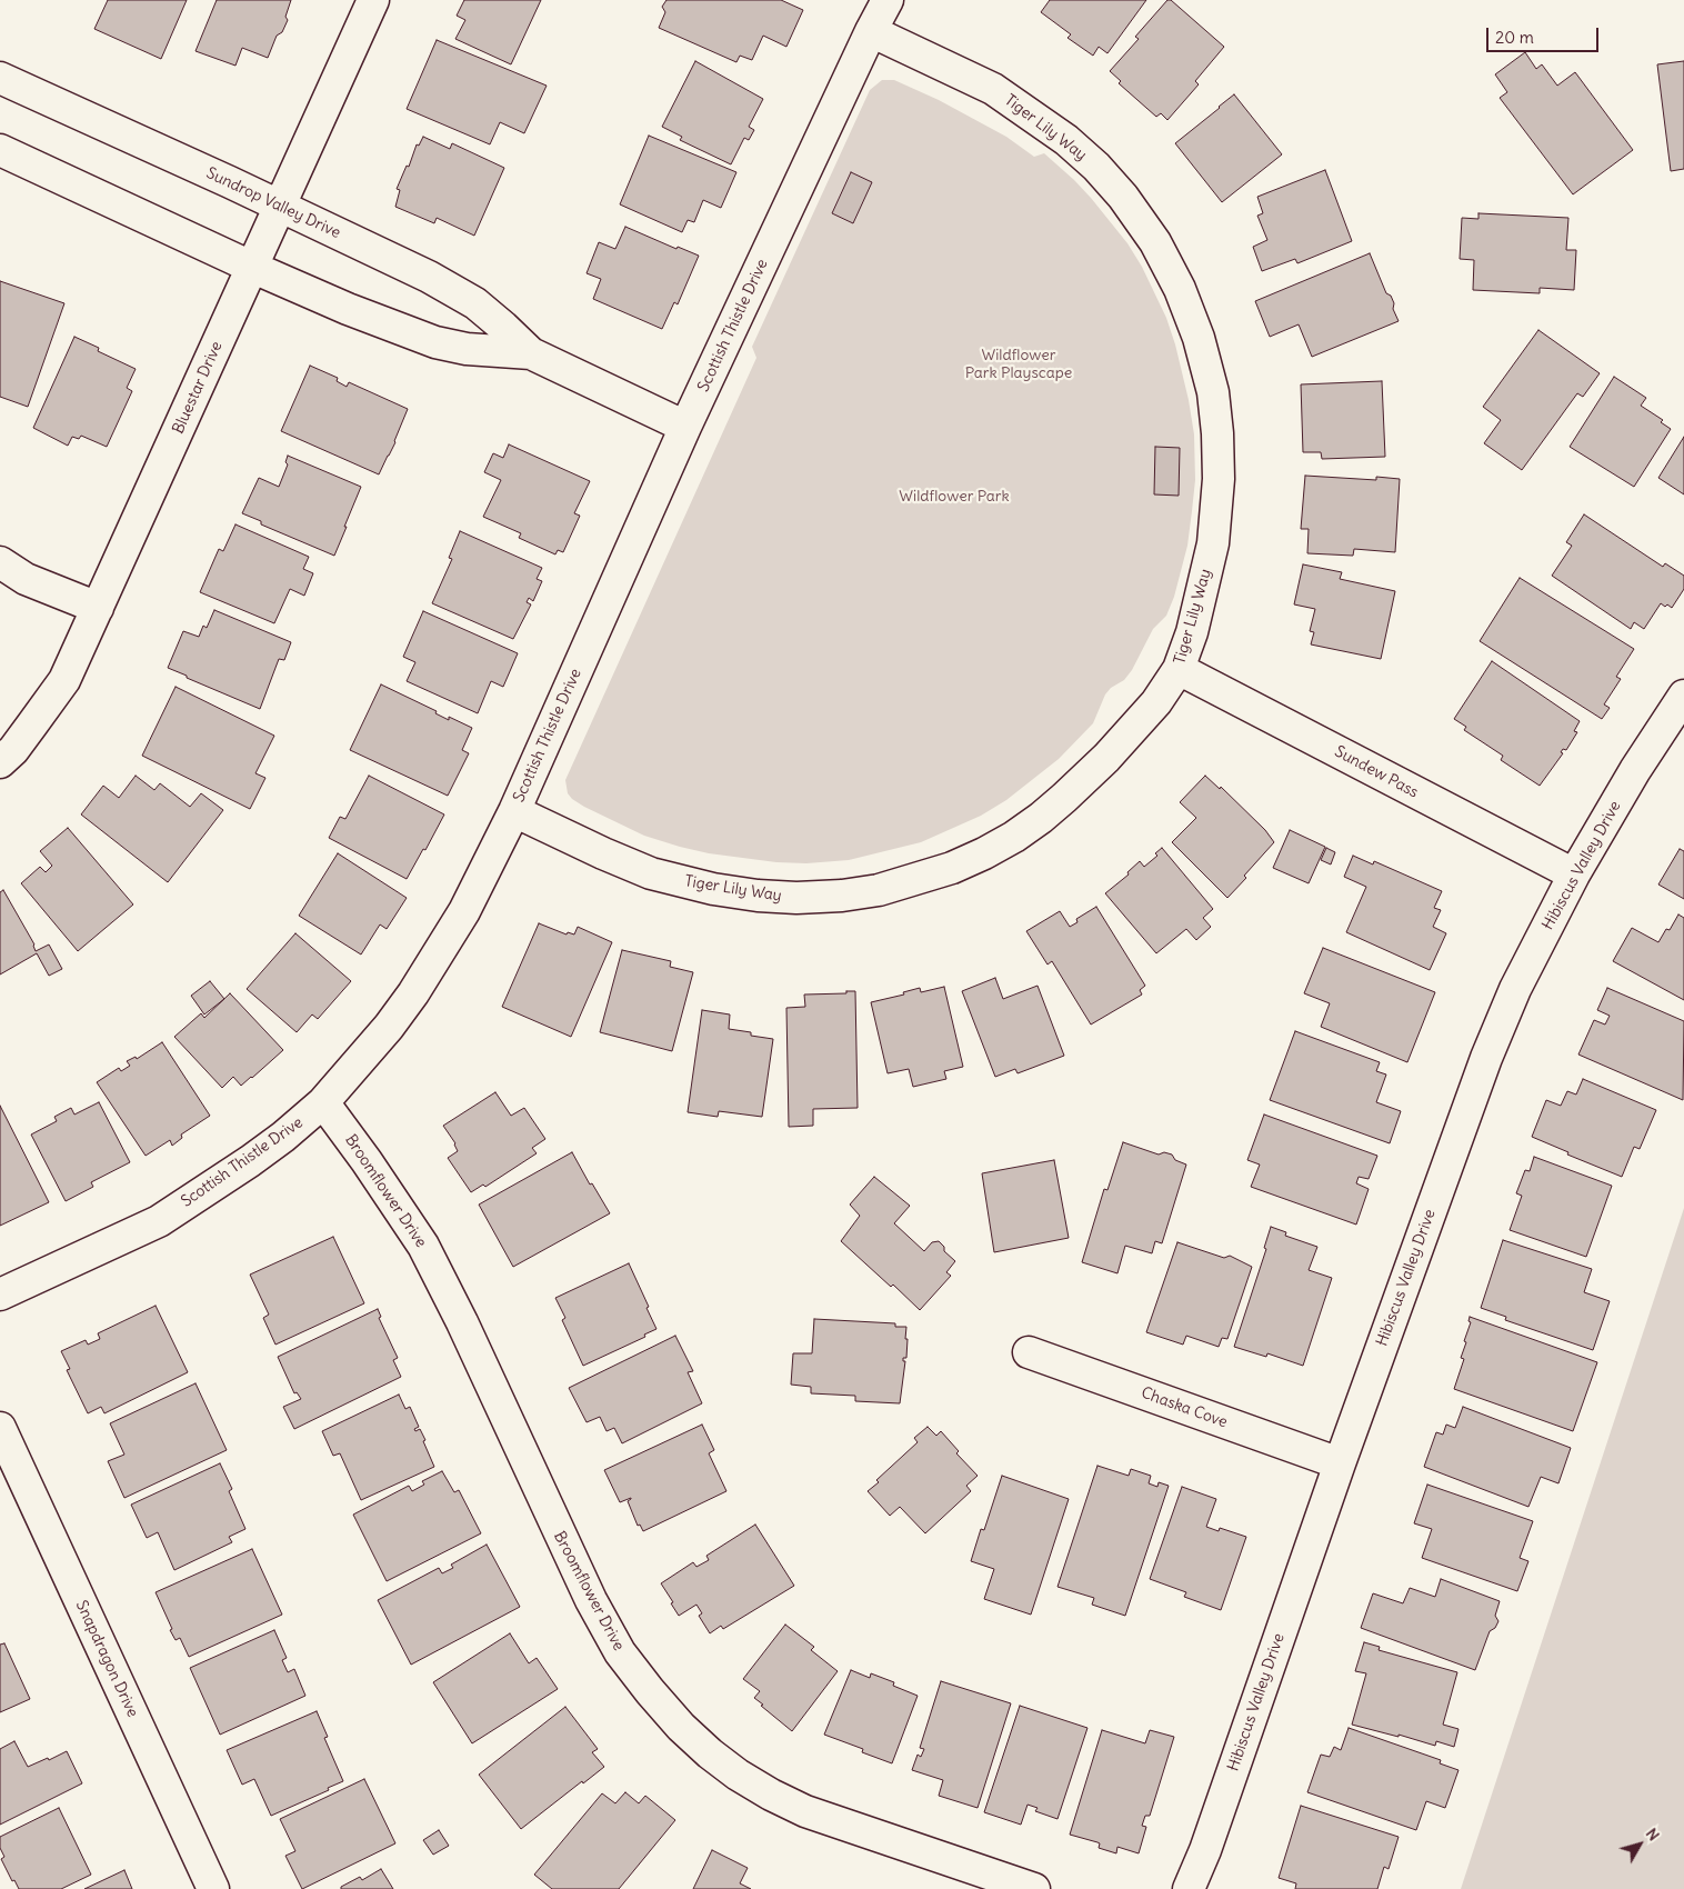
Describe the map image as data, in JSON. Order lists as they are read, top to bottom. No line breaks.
{"streets":{"street":["Tiger Lily Way","Sundrop Valley Drive","Scottish Thistle Drive","Bluestar Drive","Sundew Pass","Hibiscus Valley Drive","Broomflower Drive","Chaska Cove","Snapdragon Drive"]},"crossings":[["Tiger Lily Way","Scottish Thistle Drive"],["Tiger Lily Way","Sundew Pass"],["Sundrop Valley Drive","Scottish Thistle Drive"],["Sundrop Valley Drive","Bluestar Drive"],["Scottish Thistle Drive","Broomflower Drive"],["Sundew Pass","Hibiscus Valley Drive"],["Hibiscus Valley Drive","Chaska Cove"]],"parks":["Wildflower Park Playscape","Wildflower Park"],"scale_bar":"20 m","north":"top right"}
